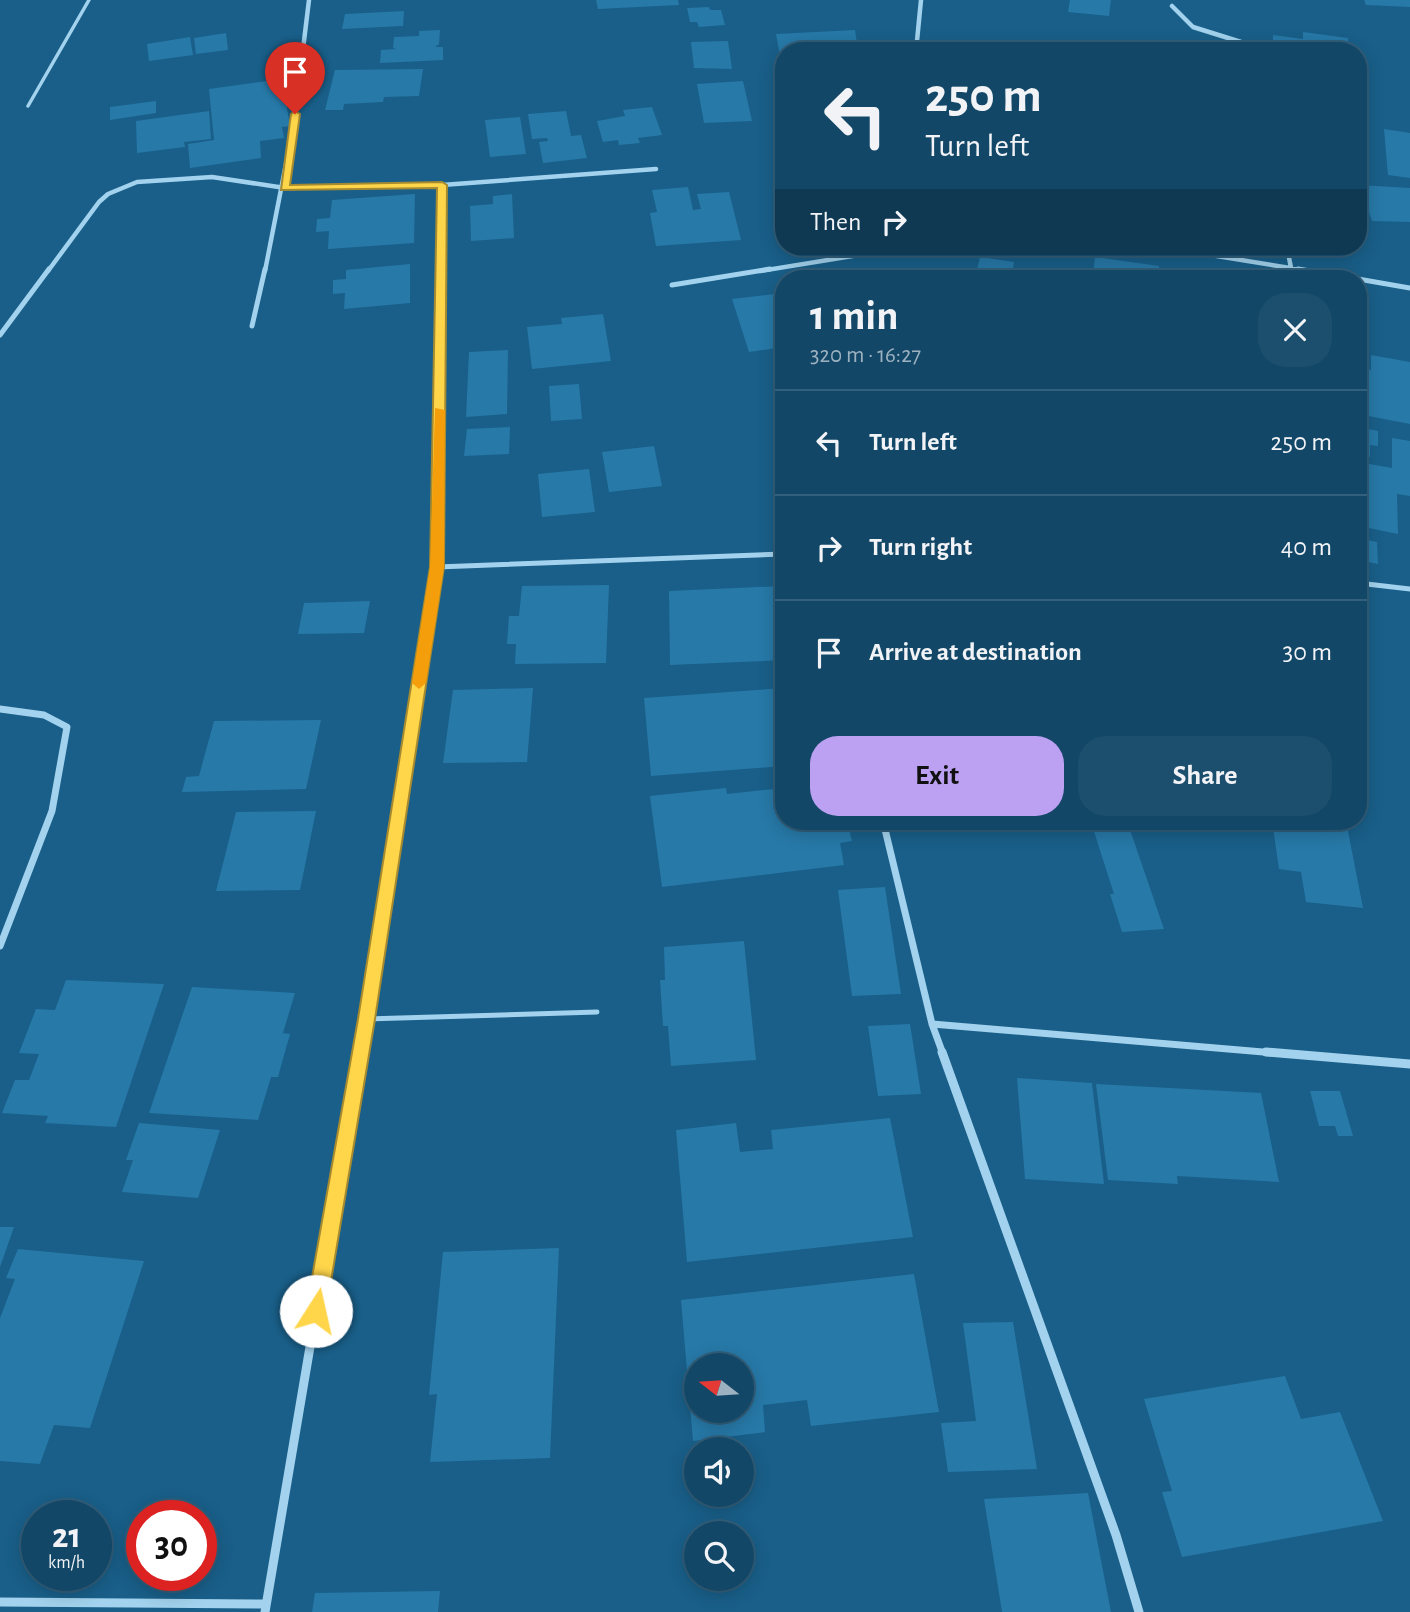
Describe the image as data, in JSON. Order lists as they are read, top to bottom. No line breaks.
{"north":"left","page":{"turn":["250 m","Turn left"],"then":"Then","heading":["1 min","320 m · 16:27"],"list":[{"name":"Turn left","value":"250 m"},{"name":"Turn right","value":"40 m"},{"name":"Arrive at destination","value":"30 m"}],"buttons":["Exit","Share"],"speed":"21 km/h","limit":"30"}}
